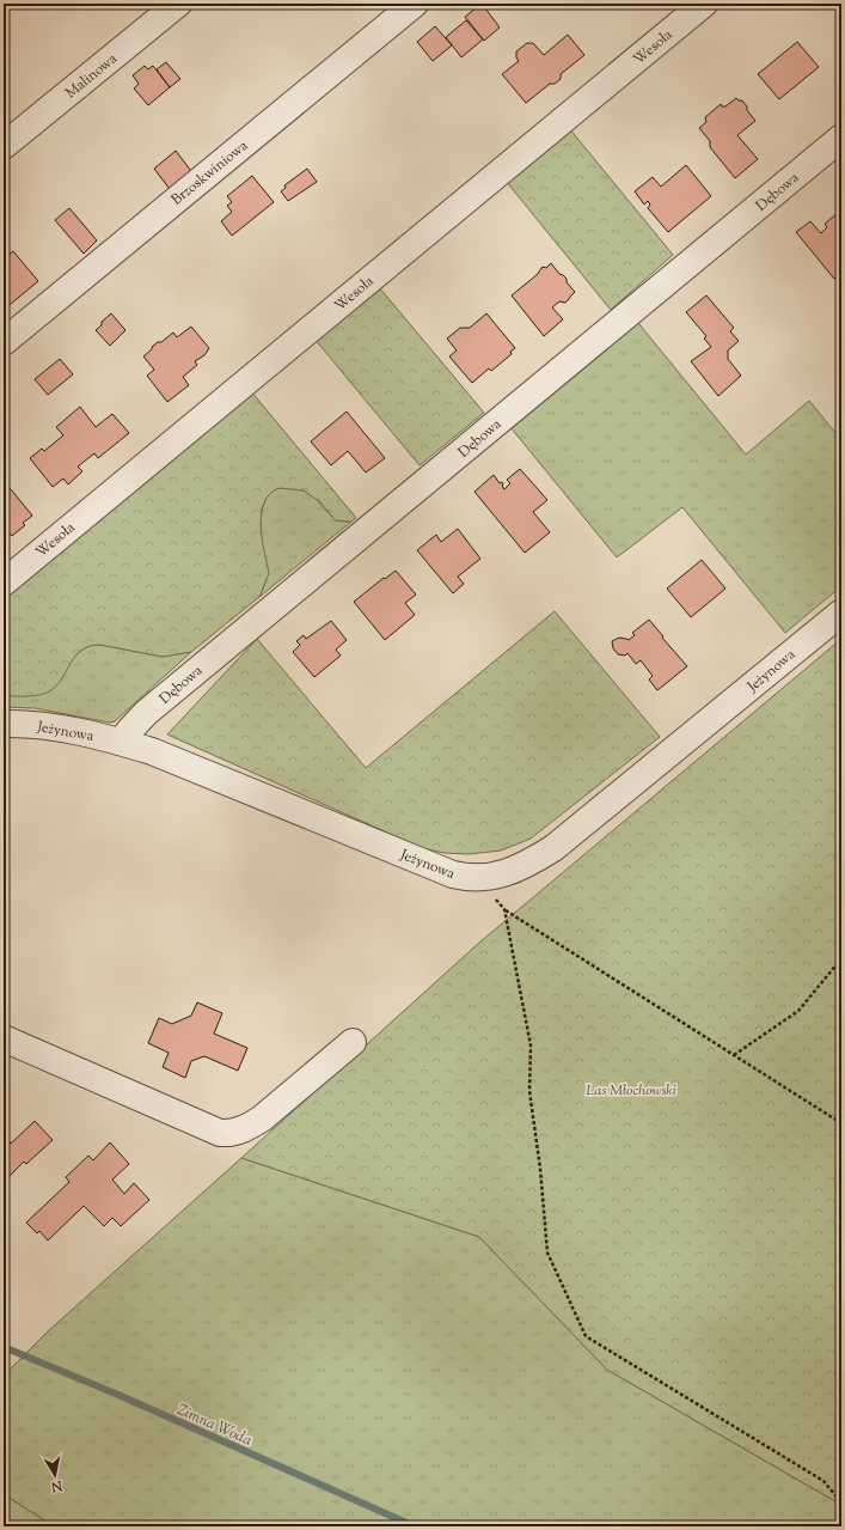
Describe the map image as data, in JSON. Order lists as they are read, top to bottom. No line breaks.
{"streets":{"street":["Wesoła","Malinowa","Brzoskwiniowa","Dębowa","Jeżynowa"]},"crossings":[["Dębowa","Jeżynowa"]],"water":["Zimna Woda"],"parks":["Las Młochowski"],"north":"bottom"}
